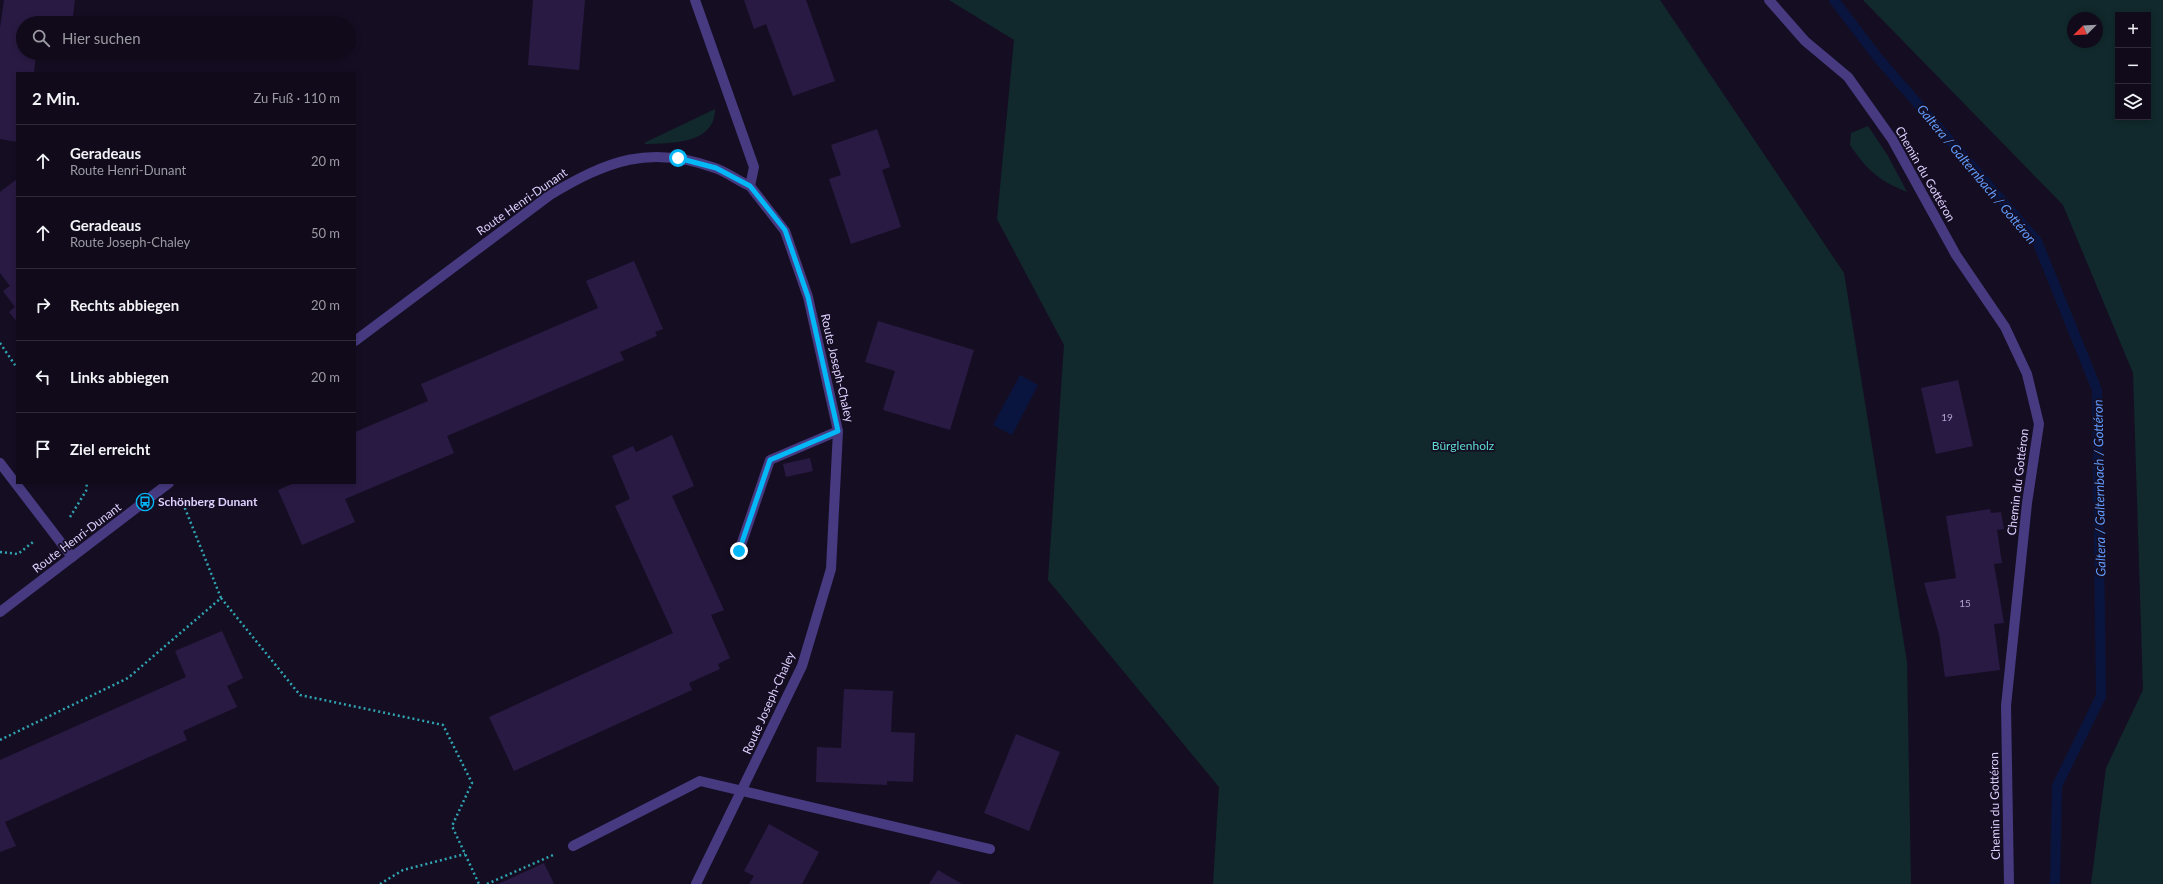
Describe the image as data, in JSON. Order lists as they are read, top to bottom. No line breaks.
{"streets":{"street":["Chemin du Gottéron","Route Henri-Dunant","Route Joseph-Chaley"]},"crossings":[["Route Henri-Dunant","Route Joseph-Chaley"]],"water":["Galtera / Galternbach / Gottéron"],"parks":["Bürglenholz"],"places":{"bus stop":["Schönberg Dunant"]},"house_numbers":["19","15"],"north":"bottom left","page":{"map_buttons":["+","−"],"search":"Hier suchen","heading":["2 Min.","Zu Fuß · 110 m"],"list":[["Geradeaus","Route Henri-Dunant","20 m"],["Geradeaus","Route Joseph-Chaley","50 m"],["Rechts abbiegen","20 m"],["Links abbiegen","20 m"],"Ziel erreicht"]}}
